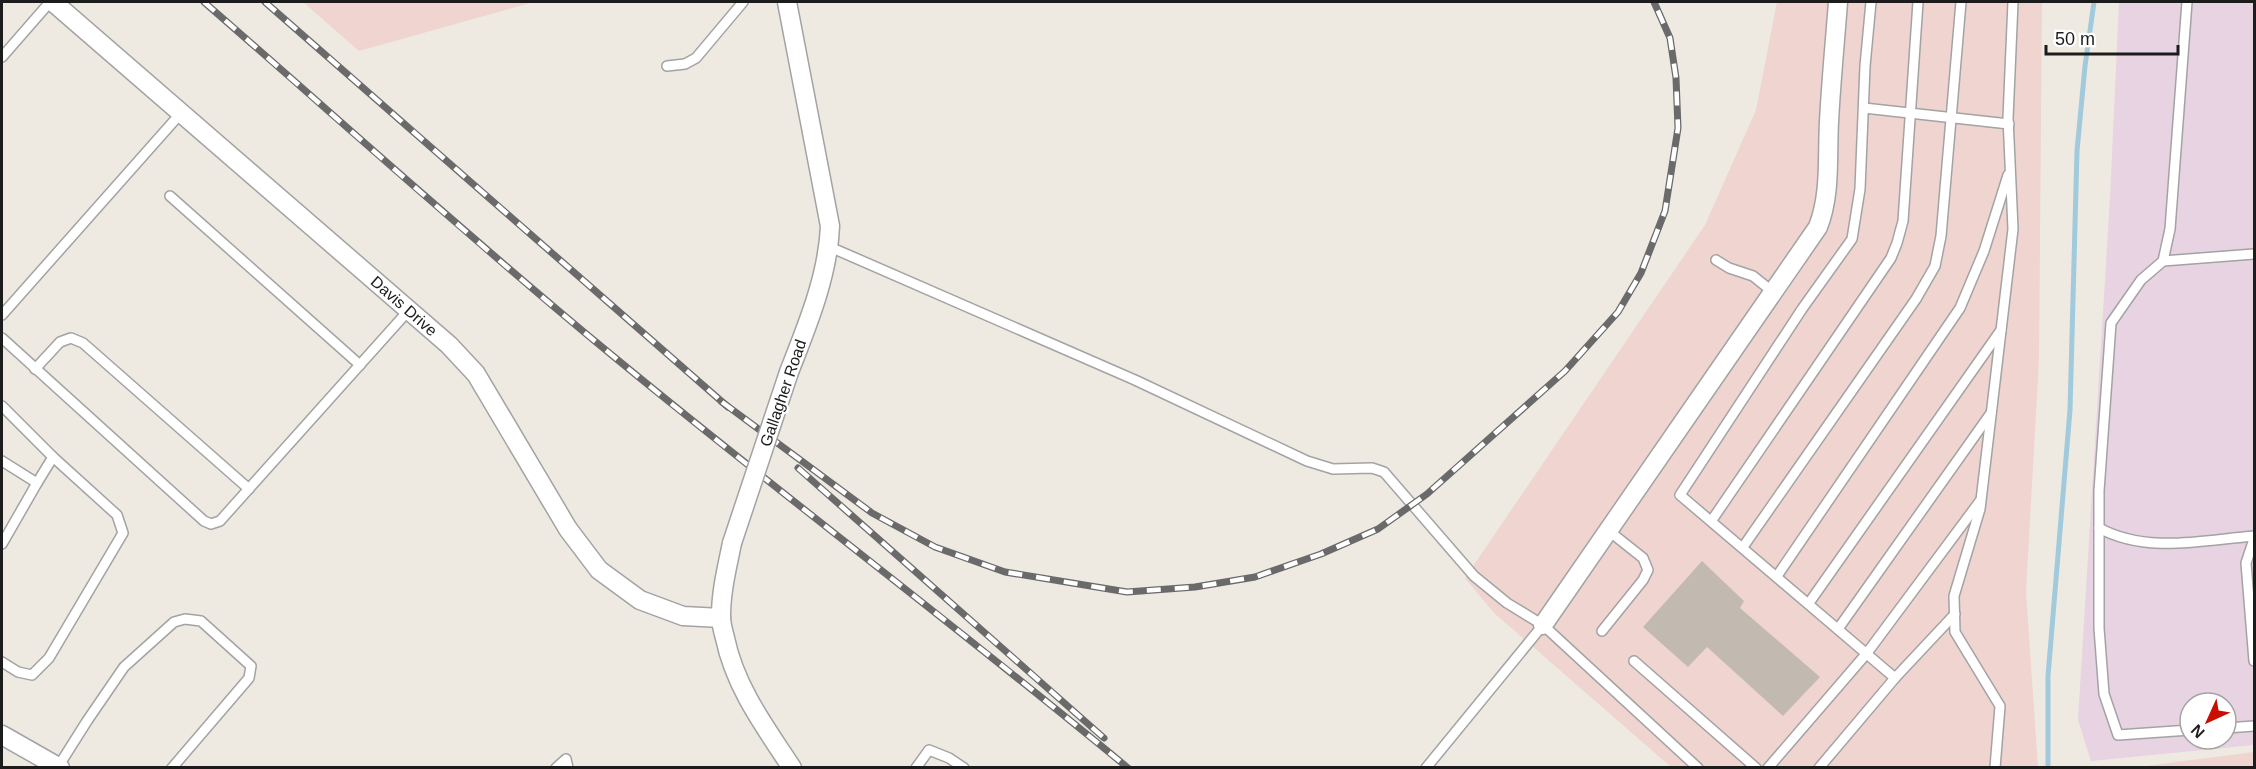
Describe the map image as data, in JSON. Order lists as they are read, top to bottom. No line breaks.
{"streets":{"street":["Davis Drive","Gallagher Road"]},"crossings":[["Davis Drive","Gallagher Road"]],"scale_bar":"50 m","north":"bottom left"}
